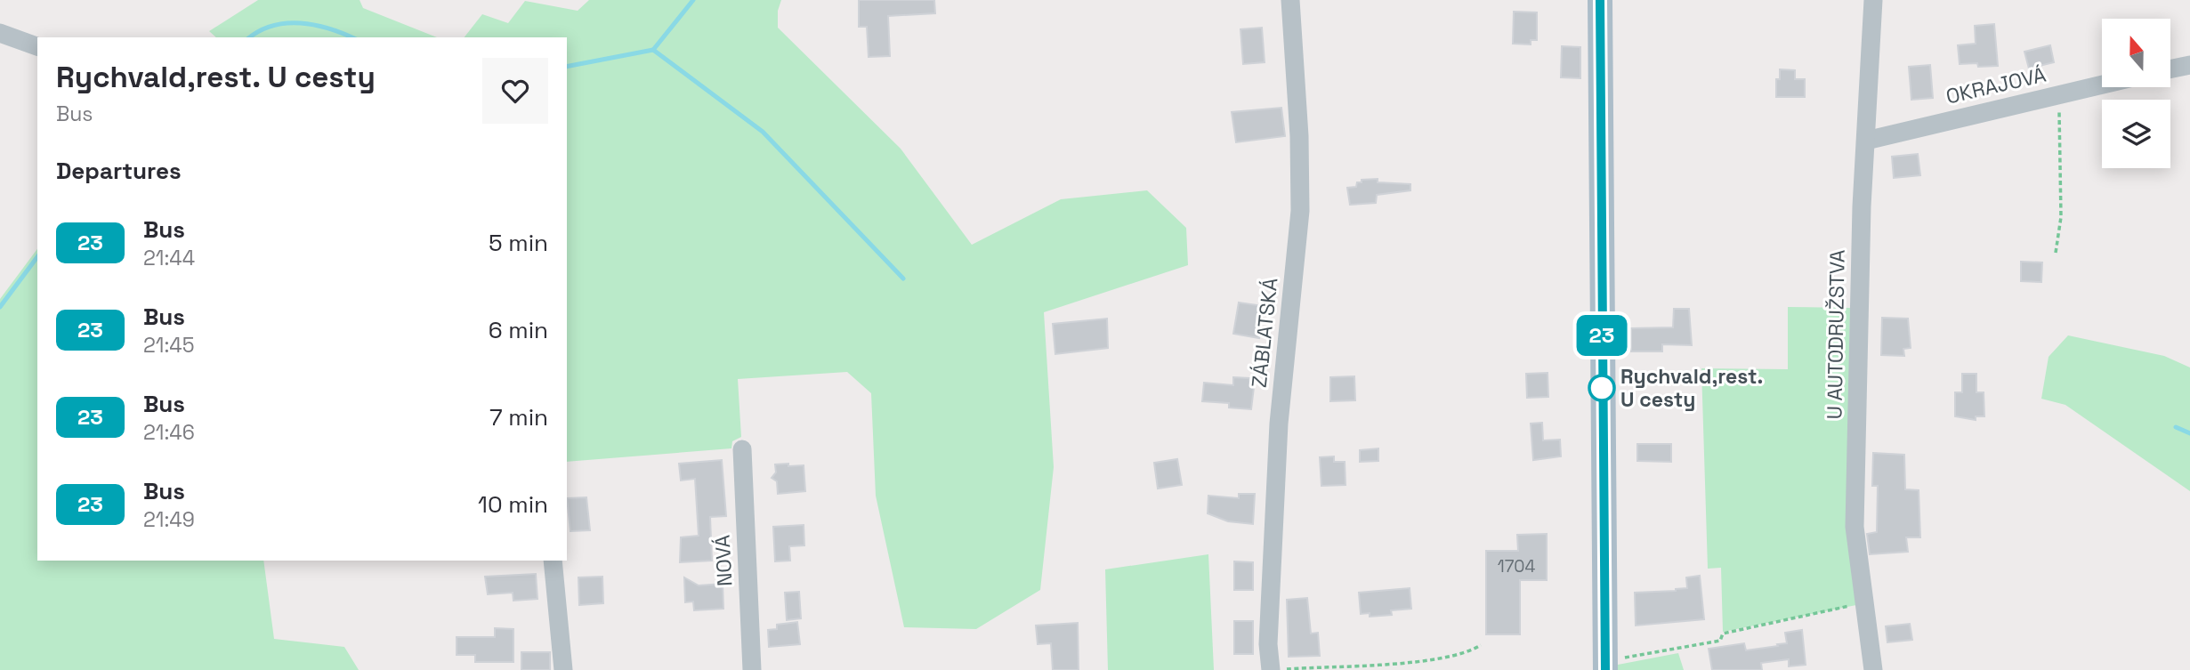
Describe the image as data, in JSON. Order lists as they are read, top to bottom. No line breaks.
{"streets":{"street":["OKRAJOVÁ","ZÁBLATSKÁ","U AUTODRUŽSTVA","NOVÁ"]},"crossings":[["OKRAJOVÁ","U AUTODRUŽSTVA"]],"places":["Rychvald,rest. U cesty"],"lines":["bus line 23"],"house_numbers":["1704"],"north":"top","page":{"on_map":"23","heading":[["Rychvald,rest. U cesty","Bus"],"Departures"],"list":[{"mark":"23","name":"Bus","note":"21:44","value":"5 min"},{"mark":"23","name":"Bus","note":"21:45","value":"6 min"},{"mark":"23","name":"Bus","note":"21:46","value":"7 min"},{"mark":"23","name":"Bus","note":"21:49","value":"10 min"}]}}
